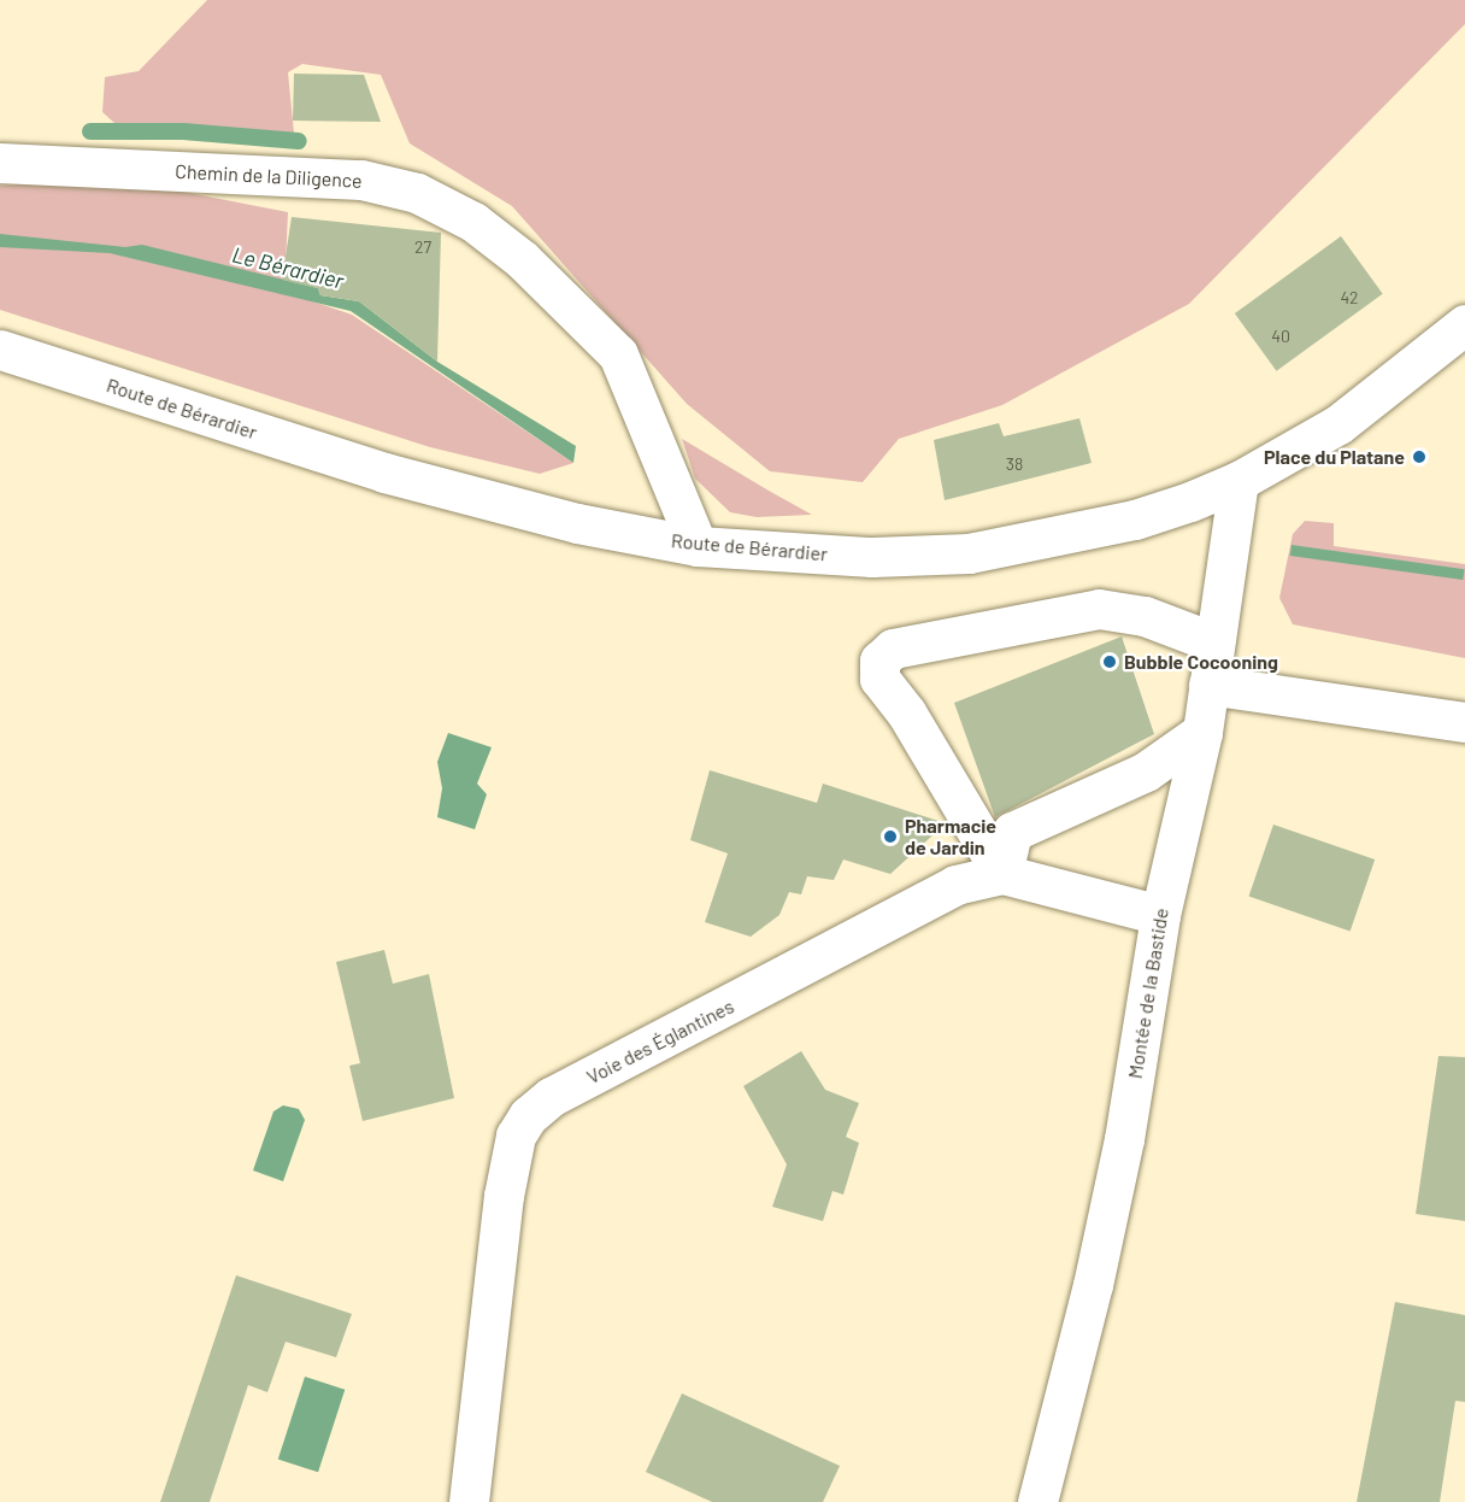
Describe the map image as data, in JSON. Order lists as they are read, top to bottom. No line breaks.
{"streets":{"street":["Chemin de la Diligence","Route de Bérardier","Montée de la Bastide","Voie des Églantines"]},"crossings":[["Chemin de la Diligence","Route de Bérardier"],["Route de Bérardier","Montée de la Bastide"],["Montée de la Bastide","Voie des Églantines"]],"water":["Le Bérardier"],"places":["Place du Platane","Bubble Cocooning","Pharmacie de Jardin"],"house_numbers":["27","42","40","38"]}
